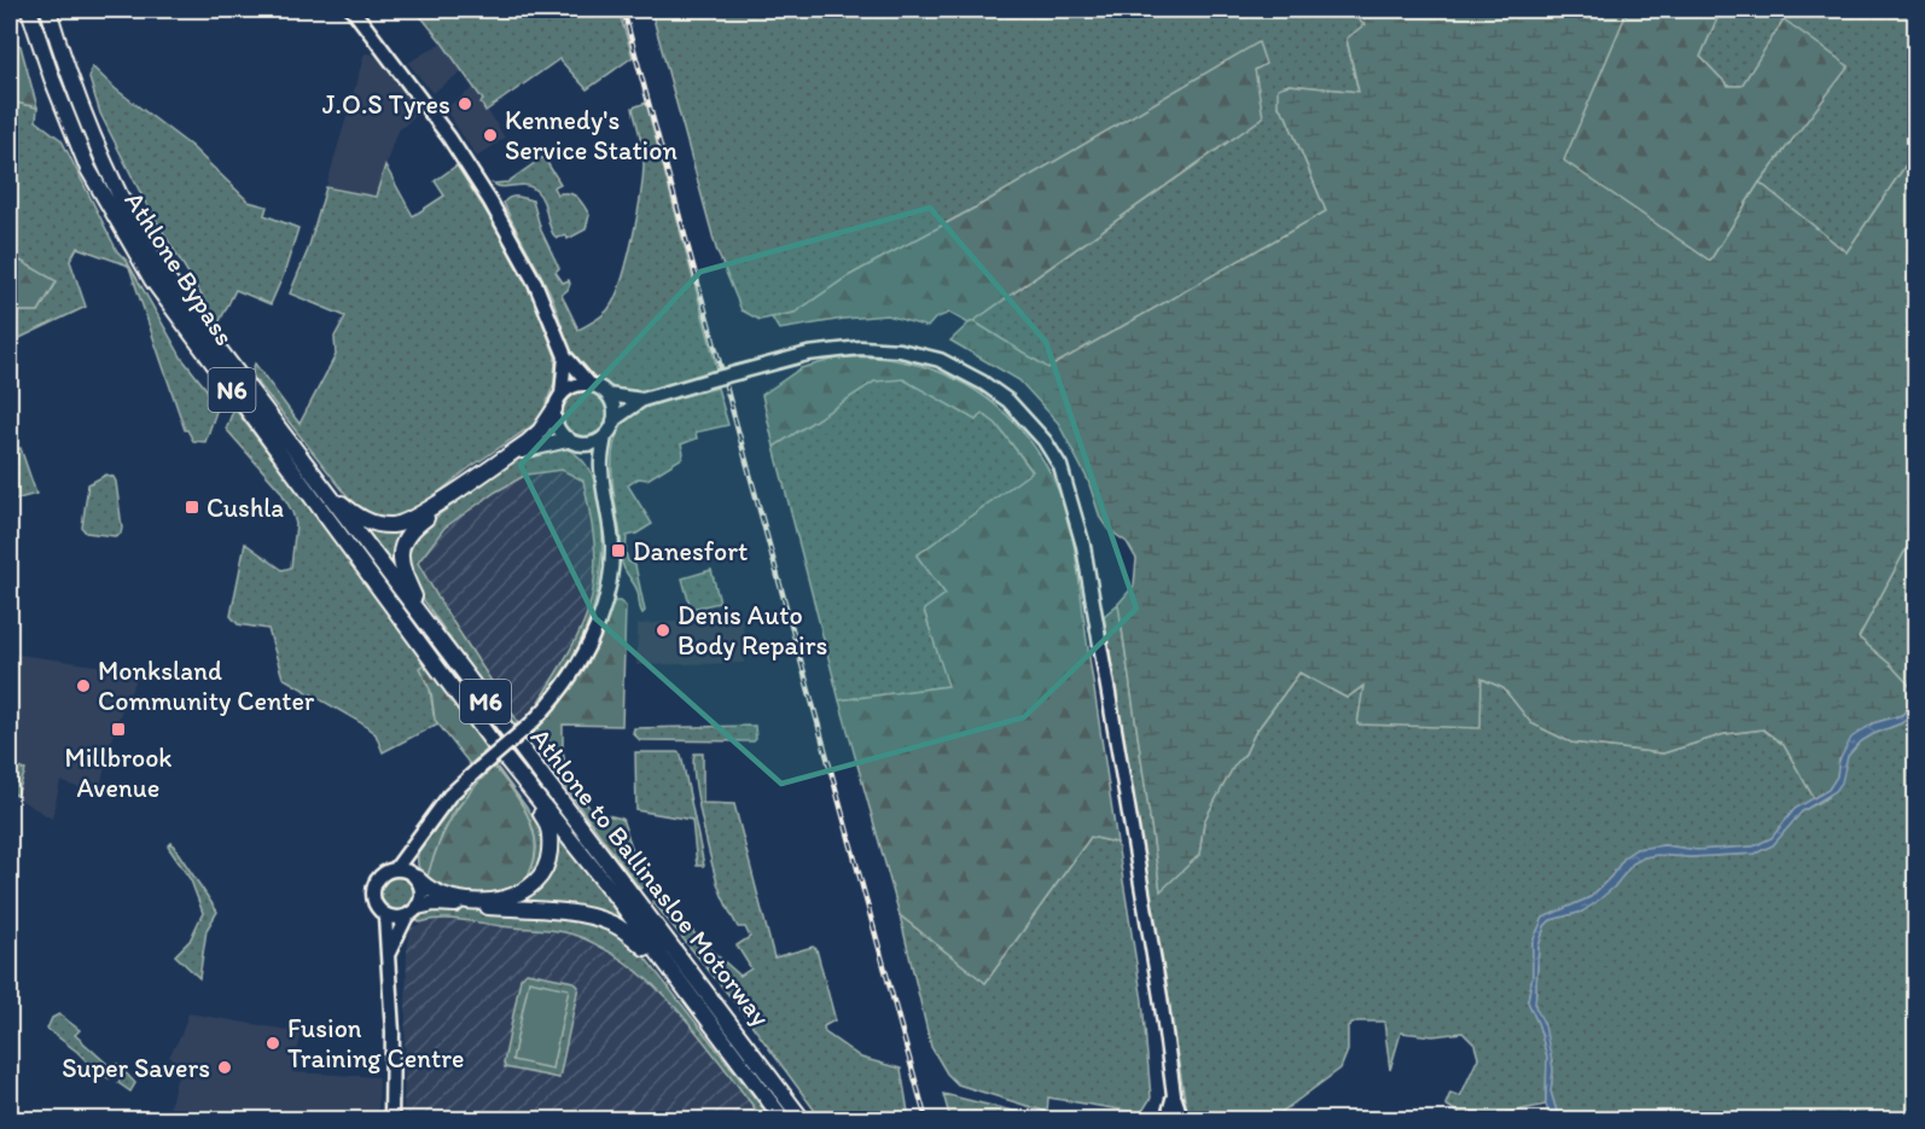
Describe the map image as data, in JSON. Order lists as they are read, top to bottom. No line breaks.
{"streets":{"highway":["Athlone Bypass","N6","M6","Athlone to Ballinasloe Motorway"]},"crossings":[["Athlone Bypass","Athlone to Ballinasloe Motorway"]],"places":{"other":["J.O.S Tyres","Kennedy's Service Station","Denis Auto Body Repairs","Monksland Community Center","Fusion Training Centre","Super Savers"],"transit":["Cushla","Danesfort","Millbrook Avenue"]}}
